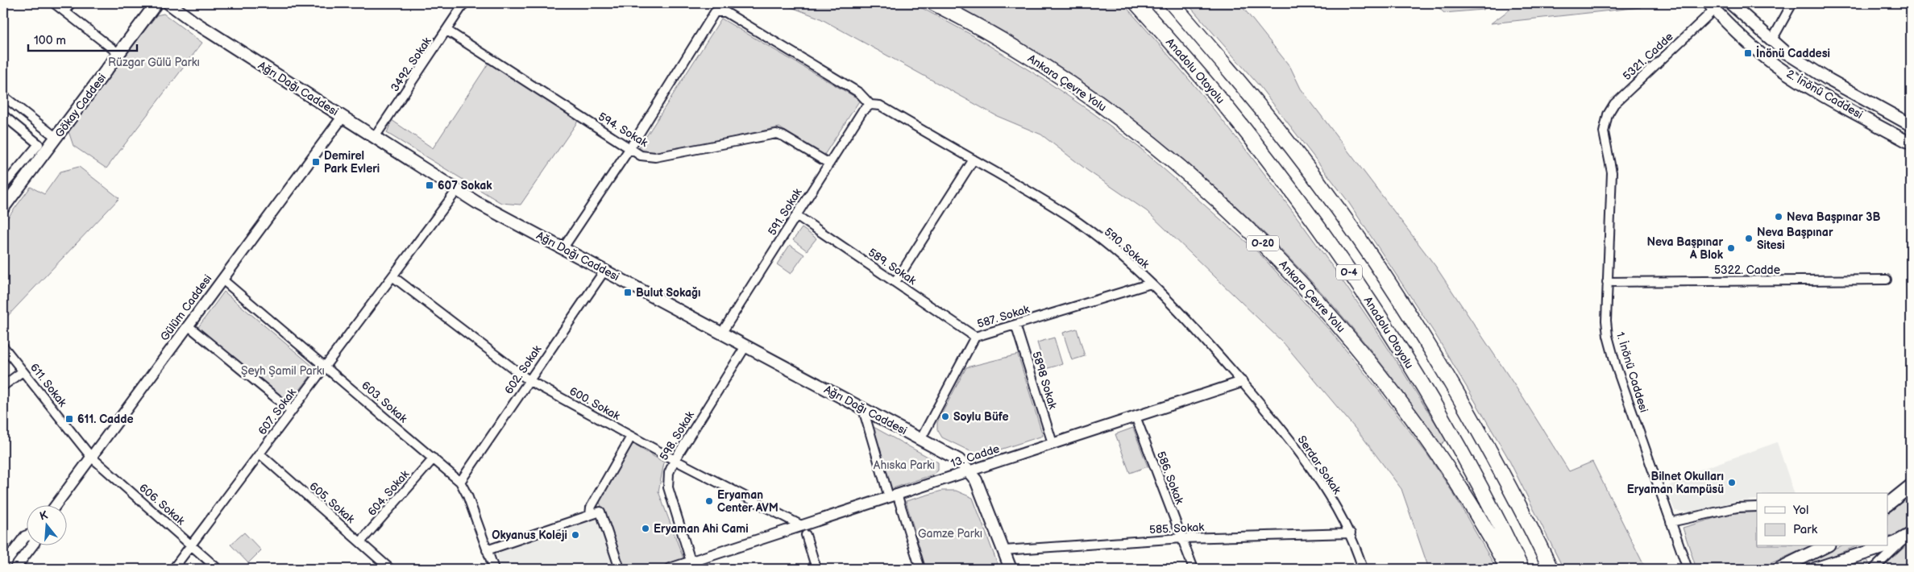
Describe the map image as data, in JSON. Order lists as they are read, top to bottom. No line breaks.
{"streets":{"highway":["Anadolu Otoyolu","Ankara Çevre Yolu","O-20","O-4"],"main road":["Ağrı Dağı Caddesi","2. İnönü Caddesi","Gökay Caddesi"],"street":["5321. Cadde","3492. Sokak","594. Sokak","591. Sokak","590. Sokak","589. Sokak","5322. Cadde","Gülüm Caddesi","587. Sokak","602. Sokak","1. İnönü Caddesi","5898 Sokak","611. Sokak","603. Sokak","600. Sokak","607. Sokak","598. Sokak","13. Cadde","Serdar Sokak","586. Sokak","604. Sokak","605. Sokak","606. Sokak","585. Sokak"]},"crossings":[["5321. Cadde","2. İnönü Caddesi"],["5321. Cadde","1. İnönü Caddesi"],["3492. Sokak","Ağrı Dağı Caddesi"],["3492. Sokak","594. Sokak"],["Ağrı Dağı Caddesi","591. Sokak"],["Ağrı Dağı Caddesi","Gülüm Caddesi"],["Ağrı Dağı Caddesi","587. Sokak"],["Ağrı Dağı Caddesi","602. Sokak"],["Ağrı Dağı Caddesi","607. Sokak"],["Ağrı Dağı Caddesi","598. Sokak"],["Ağrı Dağı Caddesi","13. Cadde"],["Ağrı Dağı Caddesi","585. Sokak"],["594. Sokak","591. Sokak"],["591. Sokak","590. Sokak"],["591. Sokak","589. Sokak"],["590. Sokak","587. Sokak"],["590. Sokak","13. Cadde"],["590. Sokak","Serdar Sokak"],["589. Sokak","587. Sokak"],["5322. Cadde","1. İnönü Caddesi"],["Gülüm Caddesi","611. Sokak"],["Gülüm Caddesi","603. Sokak"],["Gülüm Caddesi","606. Sokak"],["587. Sokak","5898 Sokak"],["602. Sokak","603. Sokak"],["602. Sokak","600. Sokak"],["5898 Sokak","13. Cadde"],["611. Sokak","606. Sokak"],["603. Sokak","607. Sokak"],["603. Sokak","604. Sokak"],["600. Sokak","607. Sokak"],["600. Sokak","598. Sokak"],["600. Sokak","13. Cadde"],["607. Sokak","605. Sokak"],["607. Sokak","606. Sokak"],["598. Sokak","13. Cadde"],["13. Cadde","Serdar Sokak"],["13. Cadde","586. Sokak"],["Serdar Sokak","585. Sokak"],["586. Sokak","585. Sokak"],["604. Sokak","605. Sokak"]],"parks":["Rüzgar Gülü Parkı","Şeyh Şamil Parkı","Ahıska Parkı","Gamze Parkı"],"places":{"transit":["İnönü Caddesi","Demirel Park Evleri","607 Sokak","Bulut Sokağı","611. Cadde"],"other":["Neva Başpınar 3B","Neva Başpınar Sitesi","Neva Başpınar A Blok","Soylu Büfe","Bilnet Okulları Eryaman Kampüsü","Eryaman Center AVM","Eryaman Ahi Cami","Okyanus Koleji"]},"legend":["Yol","Park"],"scale_bar":"100 m","north":"top"}
